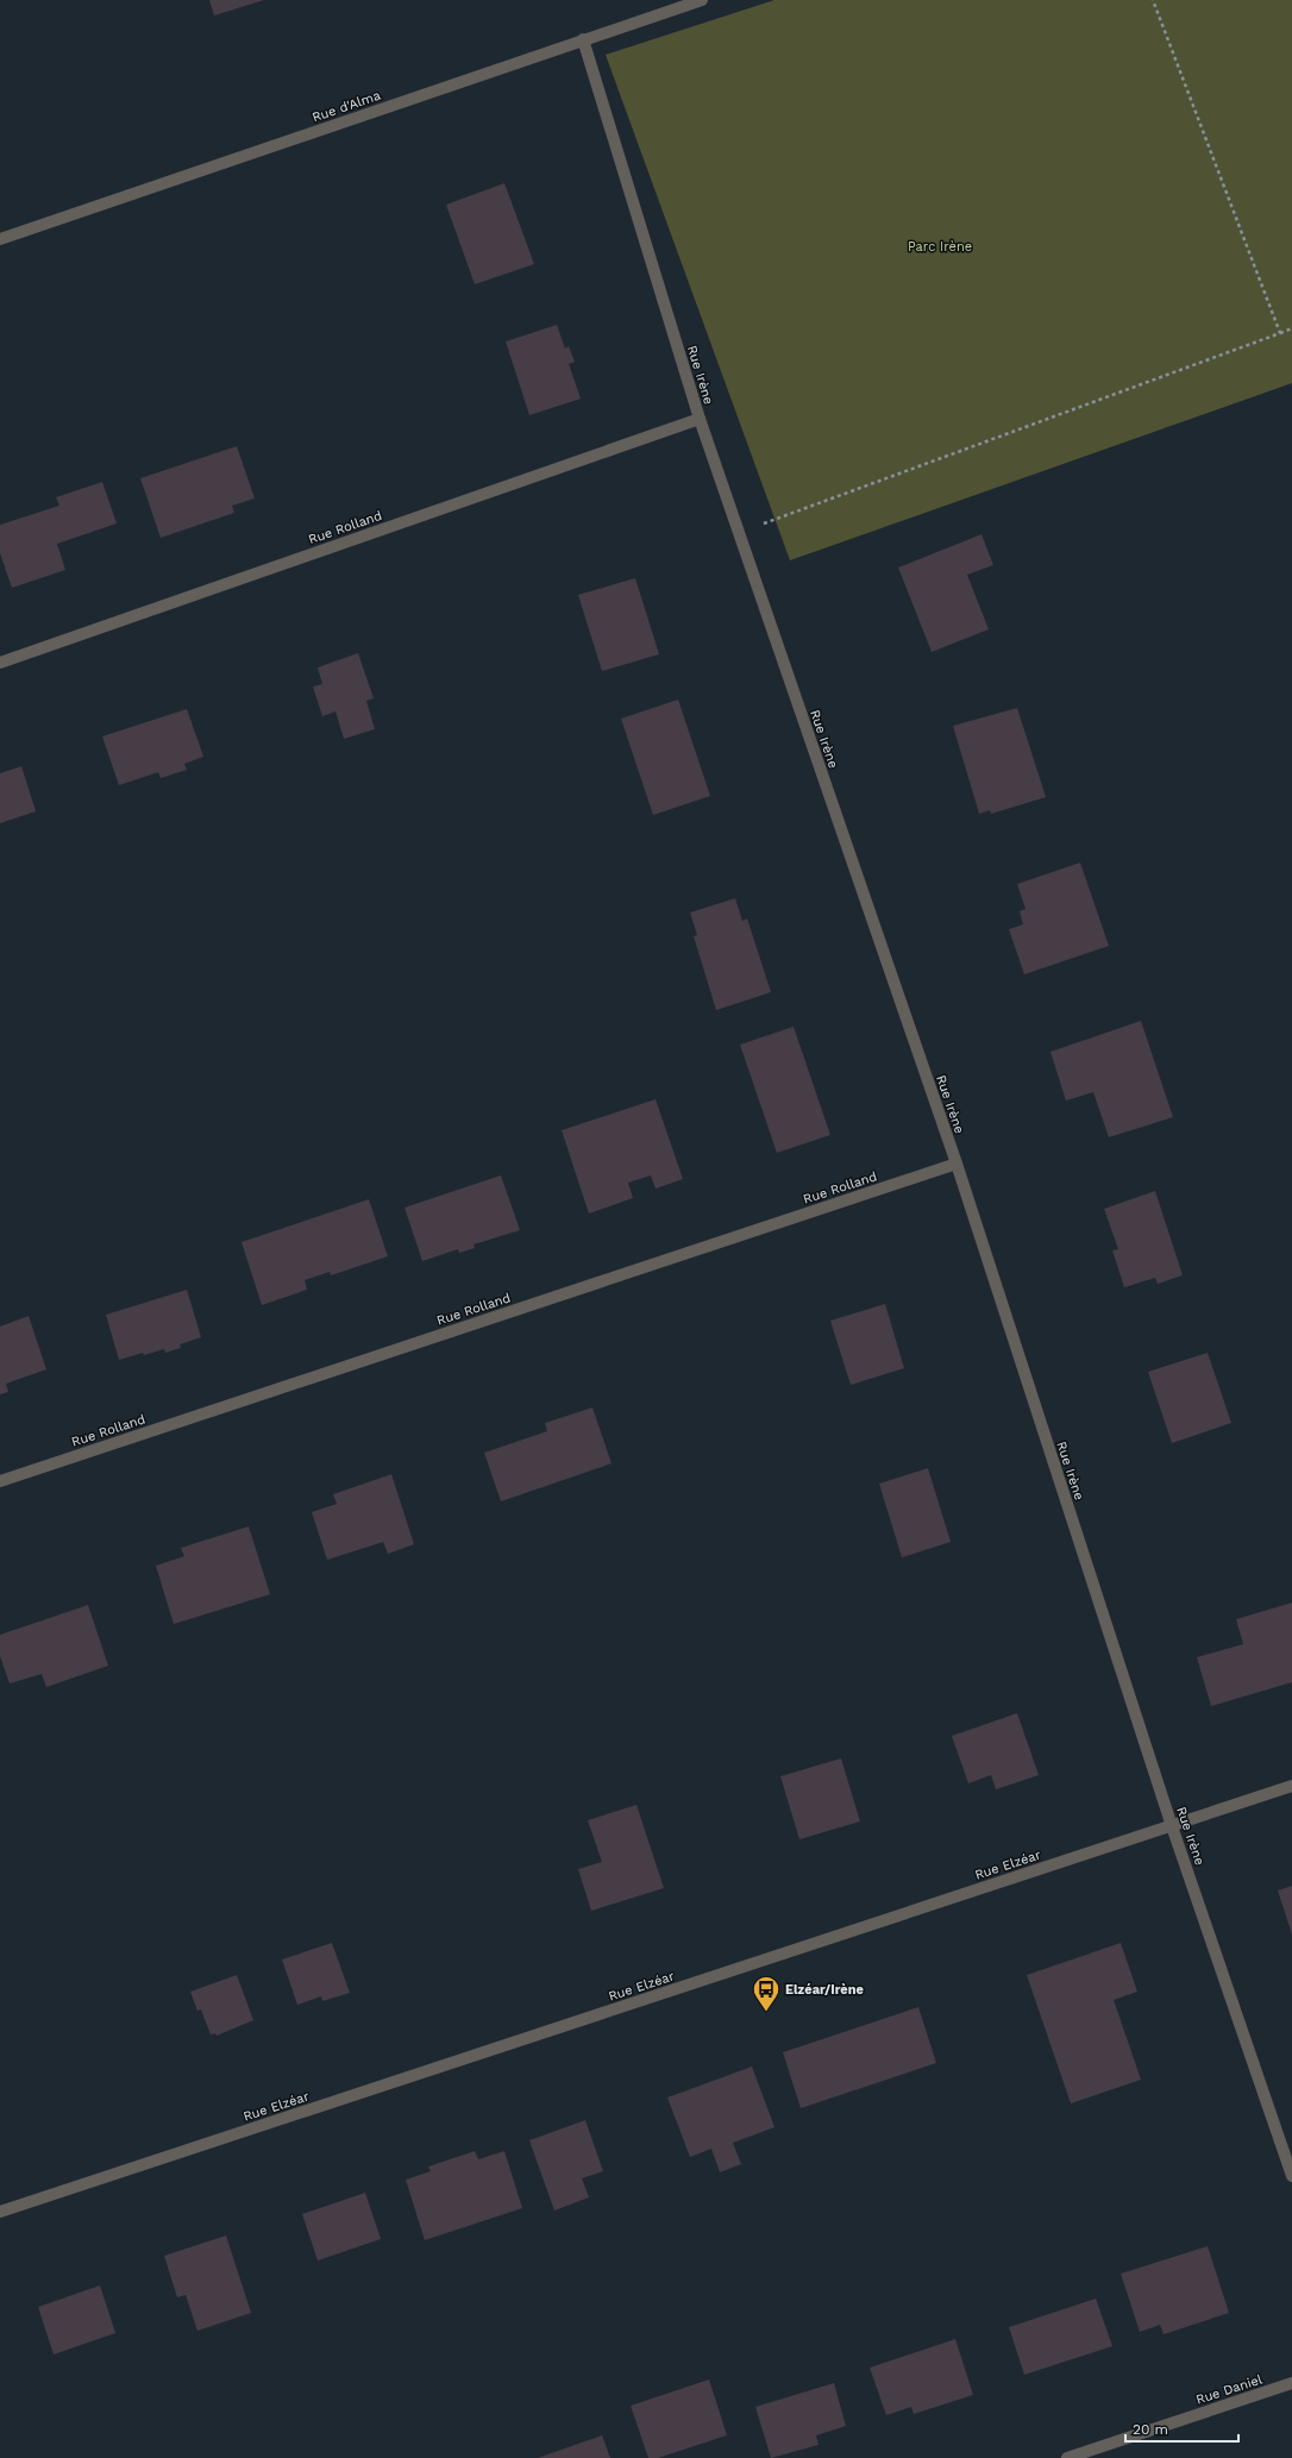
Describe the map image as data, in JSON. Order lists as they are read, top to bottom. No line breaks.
{"streets":{"street":["Rue d'Alma","Rue Irène","Rue Rolland","Rue Elzéar","Rue Daniel"]},"crossings":[["Rue d'Alma","Rue Irène"],["Rue Irène","Rue Rolland"],["Rue Irène","Rue Elzéar"]],"parks":["Parc Irène"],"places":{"bus stop":["Elzéar/Irène"]},"scale_bar":"20 m"}
